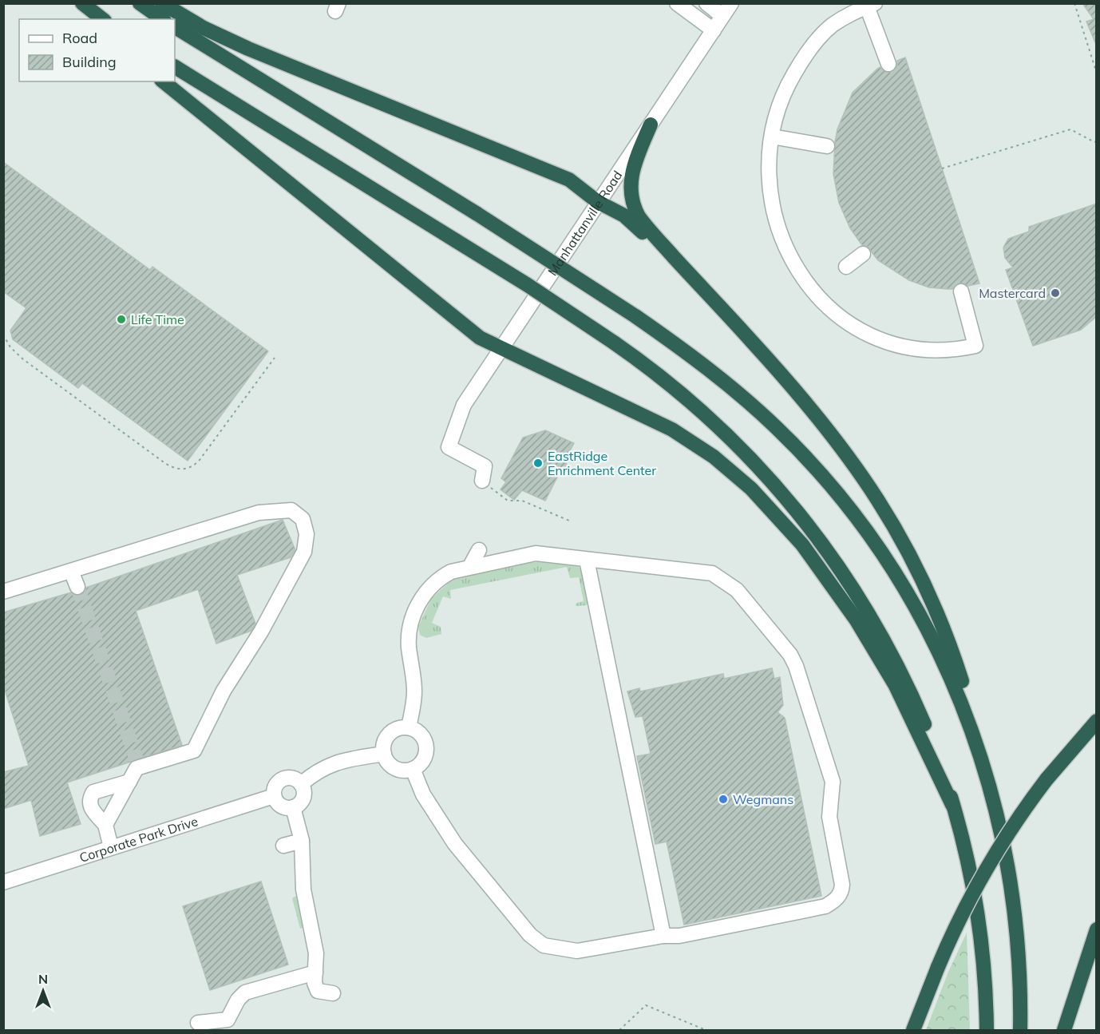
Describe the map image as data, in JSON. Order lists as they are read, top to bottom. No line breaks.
{"streets":{"street":["Manhattanville Road","Corporate Park Drive"]},"places":["Mastercard","Life Time","EastRidge Enrichment Center","Wegmans"],"legend":["Road","Building"],"north":"top"}
